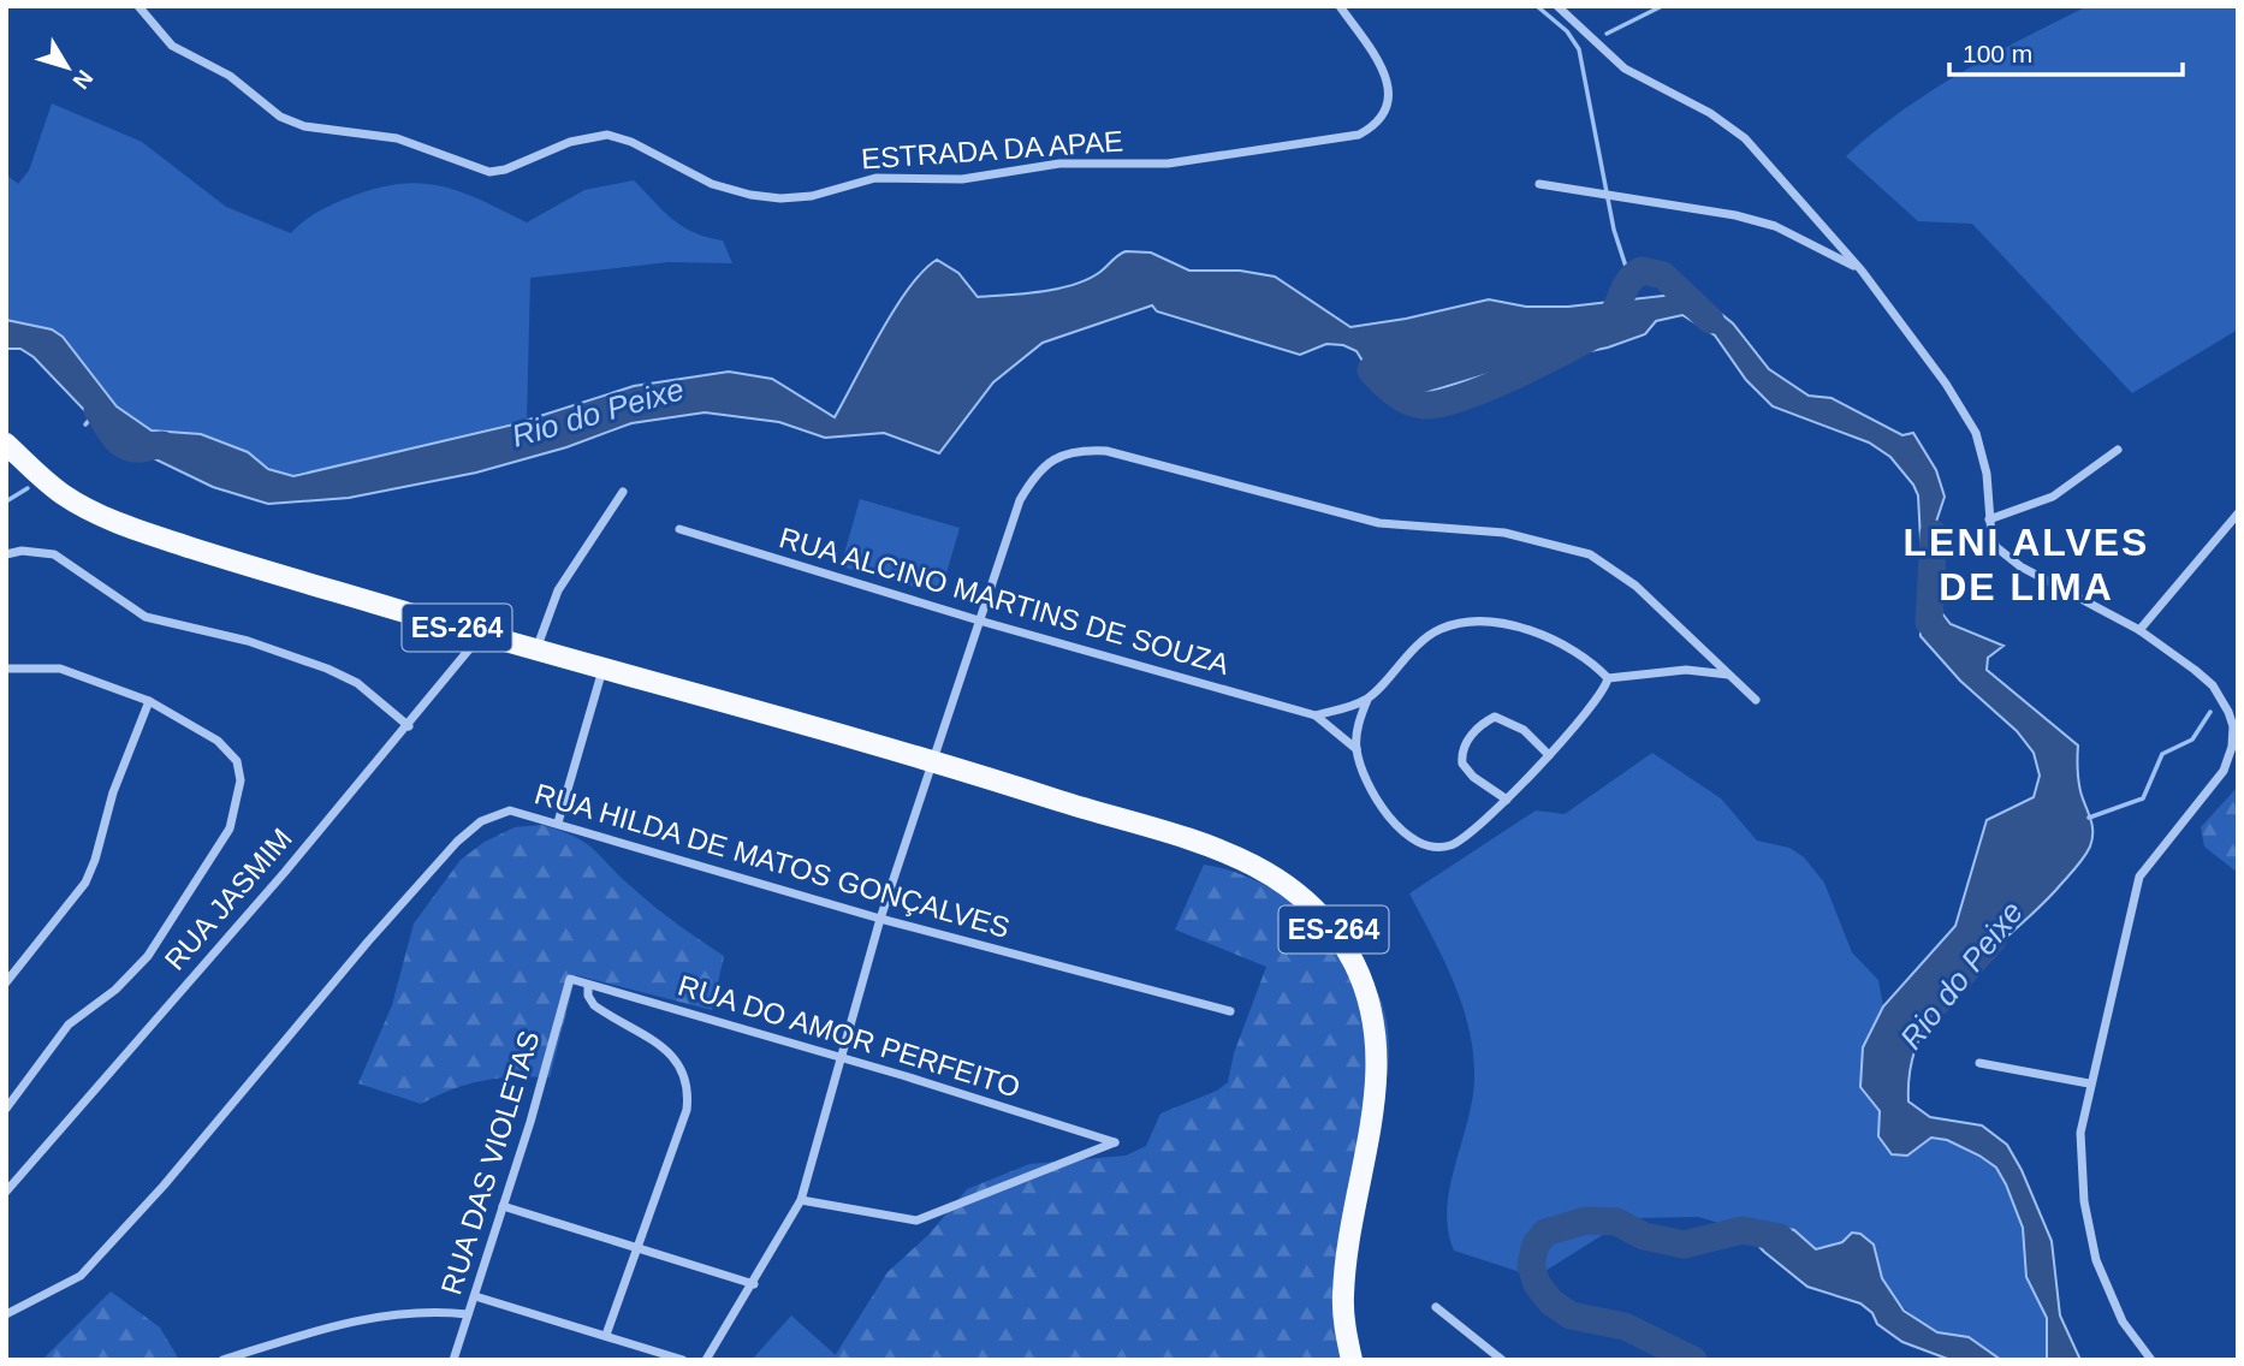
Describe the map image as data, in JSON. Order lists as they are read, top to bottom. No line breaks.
{"streets":{"main road":["ES-264"],"street":["ESTRADA DA APAE","RUA ALCINO MARTINS DE SOUZA","RUA HILDA DE MATOS GONÇALVES","RUA JASMIM","RUA DO AMOR PERFEITO","RUA DAS VIOLETAS"]},"crossings":[["ES-264","RUA JASMIM"],["RUA DO AMOR PERFEITO","RUA DAS VIOLETAS"]],"districts":["LENI ALVES DE LIMA"],"water":["Rio do Peixe"],"scale_bar":"100 m","north":"bottom right"}
